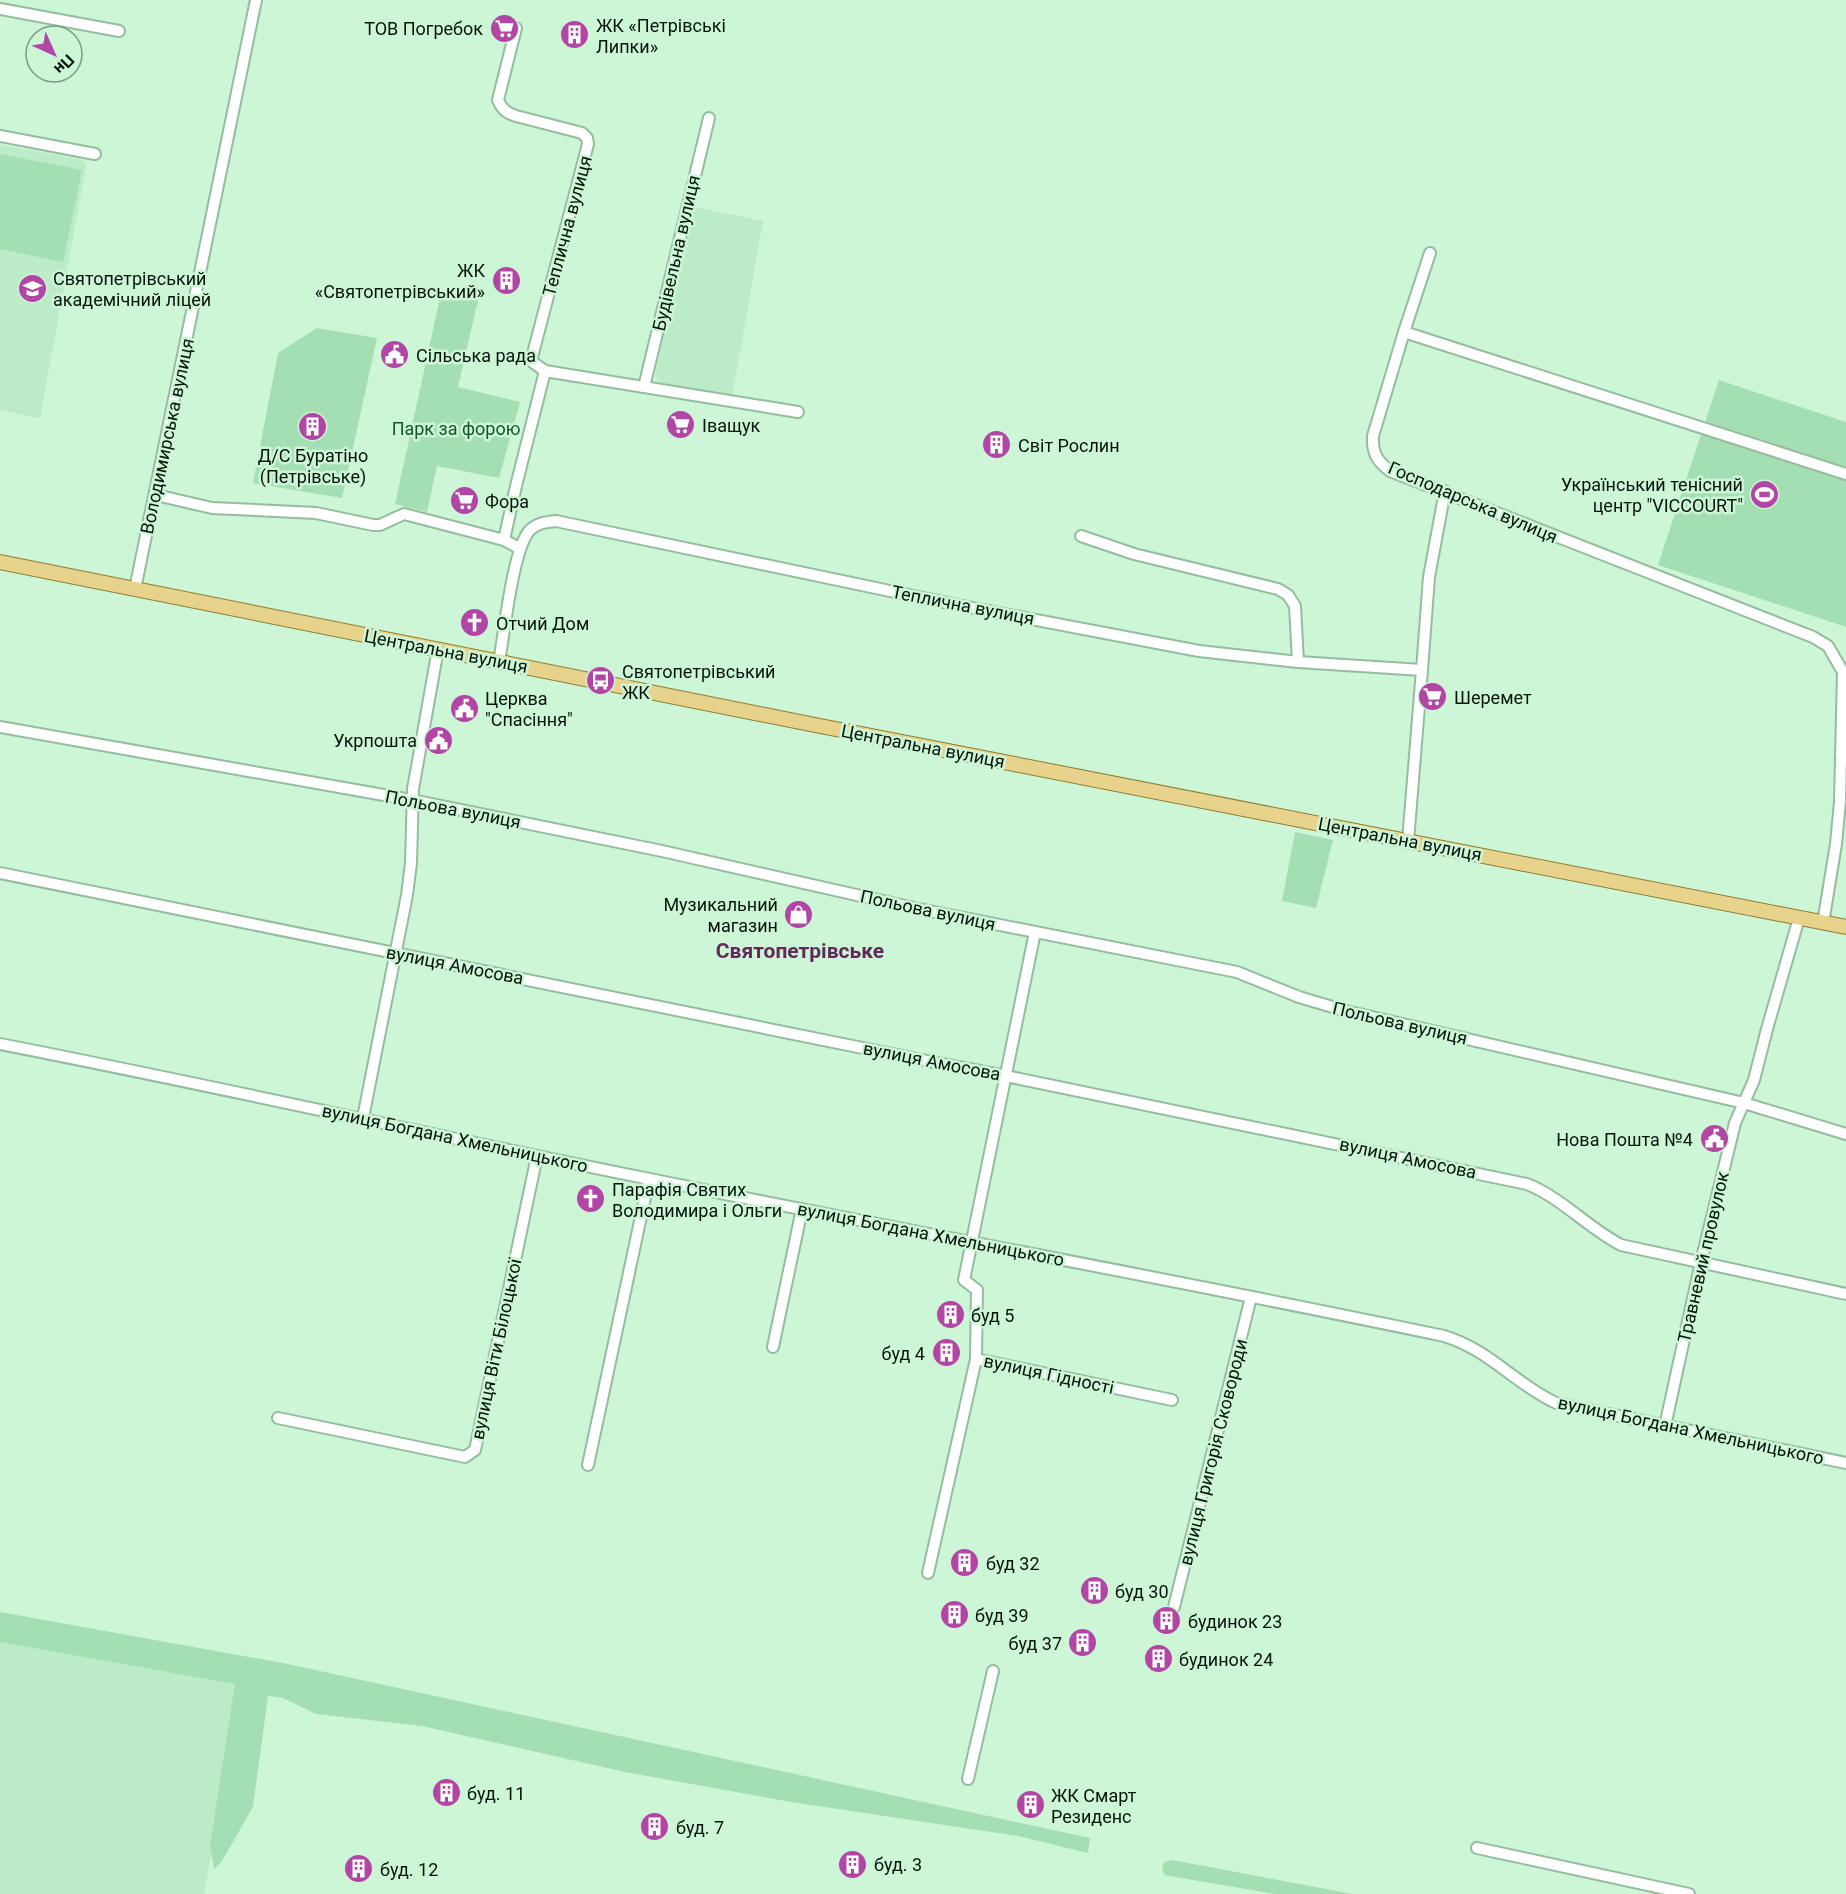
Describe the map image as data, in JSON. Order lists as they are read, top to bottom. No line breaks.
{"streets":{"main road":["Центральна вулиця"],"street":["Теплична вулиця","Будівельна вулиця","Володимирська вулиця","Господарська вулиця","Польова вулиця","вулиця Амосова","вулиця Богдана Хмельницького","Травневий провулок","вулиця Віти Білоцької","вулиця Гідності","вулиця Григорія Сковороди"]},"crossings":[["Теплична вулиця","Центральна вулиця"],["Володимирська вулиця","Центральна вулиця"],["Господарська вулиця","Центральна вулиця"],["Центральна вулиця","Травневий провулок"],["Польова вулиця","Травневий провулок"],["вулиця Амосова","Травневий провулок"],["вулиця Богдана Хмельницького","Травневий провулок"],["вулиця Богдана Хмельницького","вулиця Віти Білоцької"],["вулиця Богдана Хмельницького","вулиця Гідності"],["вулиця Богдана Хмельницького","вулиця Григорія Сковороди"]],"districts":["Святопетрівське"],"parks":["Парк за форою"],"places":{"supermarket":["ТОВ Погребок","Іващук","Фора","Шеремет"],"building":["ЖК «Петрівські Липки»","ЖК «Святопетрівський»","Д/С Буратіно (Петрівське)","Світ Рослин","буд 5","буд 4","буд 32","буд 30","буд 39","будинок 23","буд 37","будинок 24","буд. 11","ЖК Смарт Резиденс","буд. 7","буд. 3","буд. 12"],"school or university":["Святопетрівський академічний ліцей"],"public building":["Сільська рада","Церква \"Спасіння\"","Укрпошта","Нова Пошта №4"],"sports":["Український тенісний центр \"VICCOURT\""],"church":["Отчий Дом","Парафія Святих Володимира і Ольги"],"bus stop":["Святопетрівський ЖК"],"shop":["Музикальний магазин"]},"north":"bottom right"}
